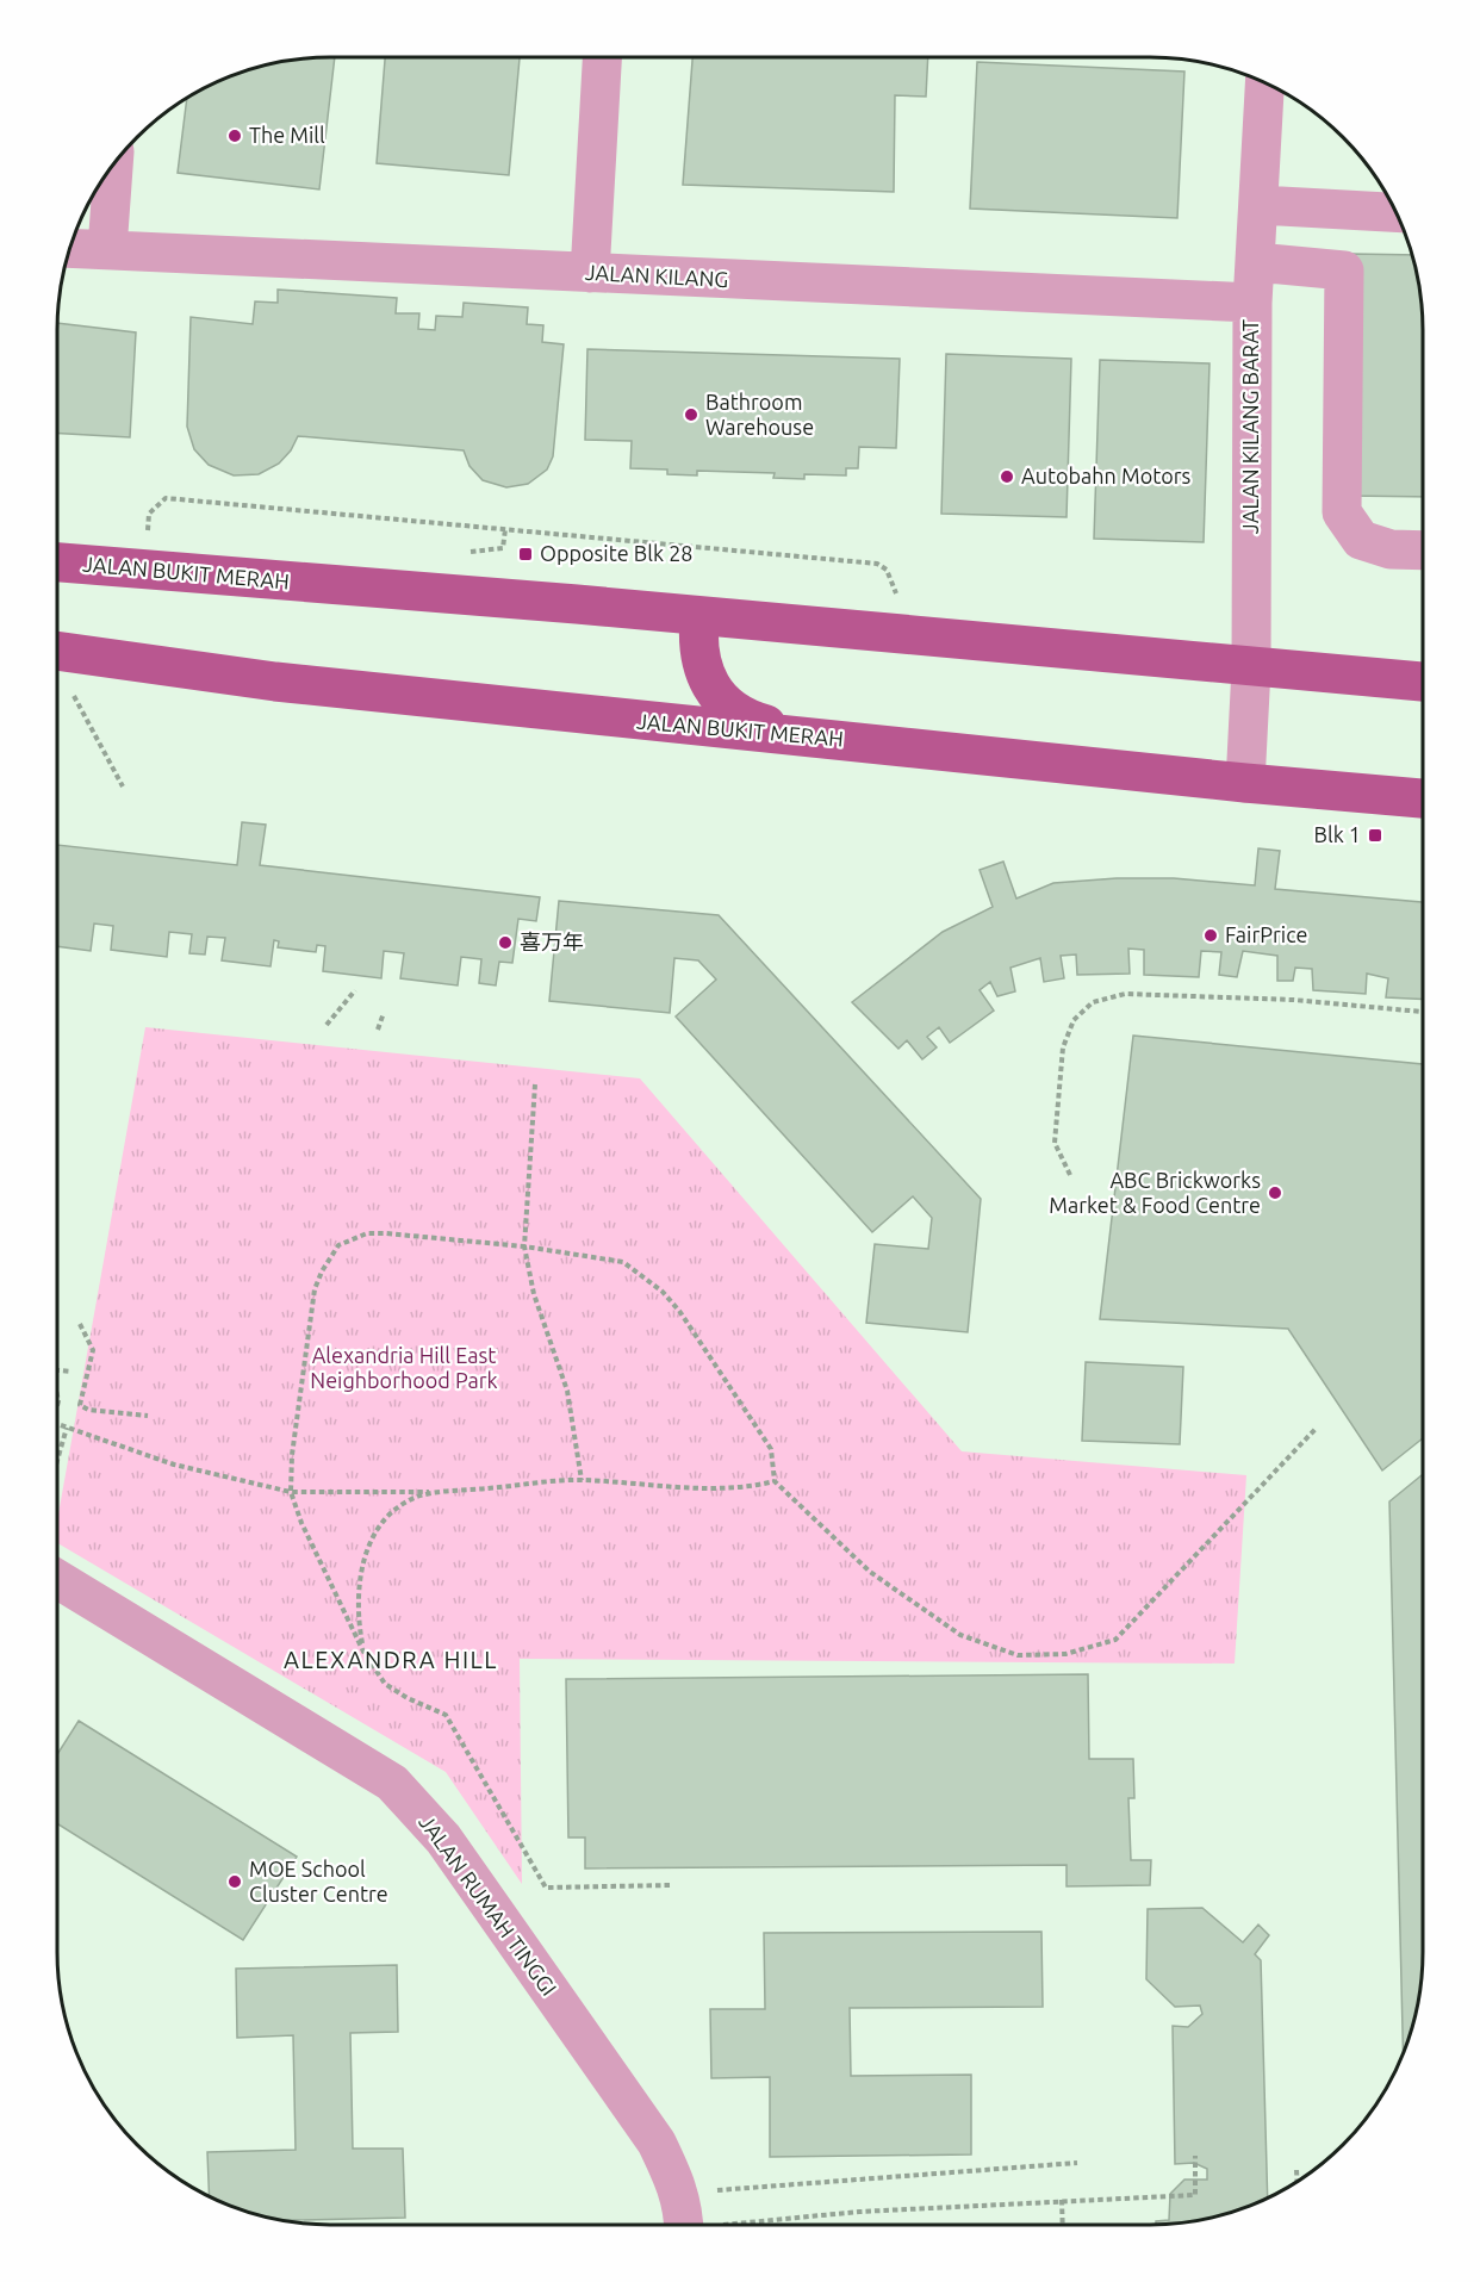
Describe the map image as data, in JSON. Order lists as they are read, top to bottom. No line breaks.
{"streets":{"main road":["JALAN BUKIT MERAH"],"street":["JALAN KILANG","JALAN KILANG BARAT","JALAN RUMAH TINGGI"]},"crossings":[["JALAN KILANG","JALAN KILANG BARAT"],["JALAN KILANG BARAT","JALAN BUKIT MERAH"]],"districts":["ALEXANDRA HILL"],"parks":["Alexandria Hill East Neighborhood Park"],"places":{"other":["The Mill","Bathroom Warehouse","Autobahn Motors","FairPrice","喜万年","ABC Brickworks Market & Food Centre","MOE School Cluster Centre"],"transit":["Opposite Blk 28","Blk 1"]}}
